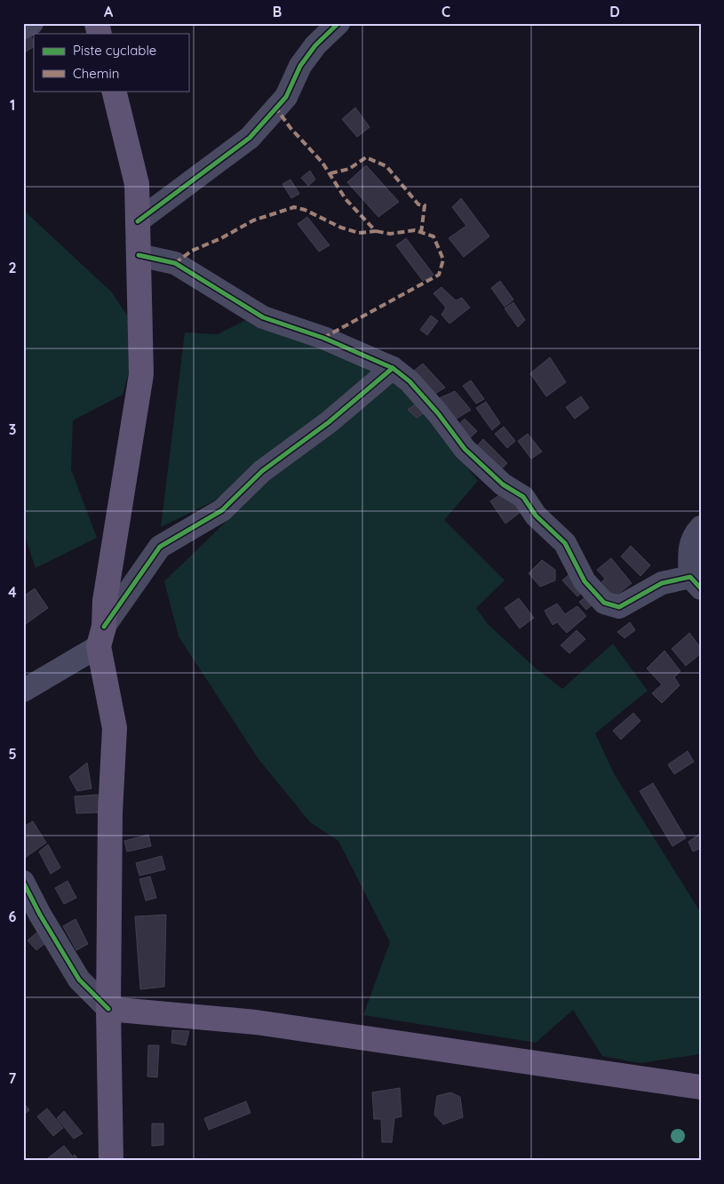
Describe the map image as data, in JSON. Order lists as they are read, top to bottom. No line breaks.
{"legend":["Piste cyclable","Chemin"],"grid":{"columns":["A","B","C","D"],"rows":["1","2","3","4","5","6","7"]}}
